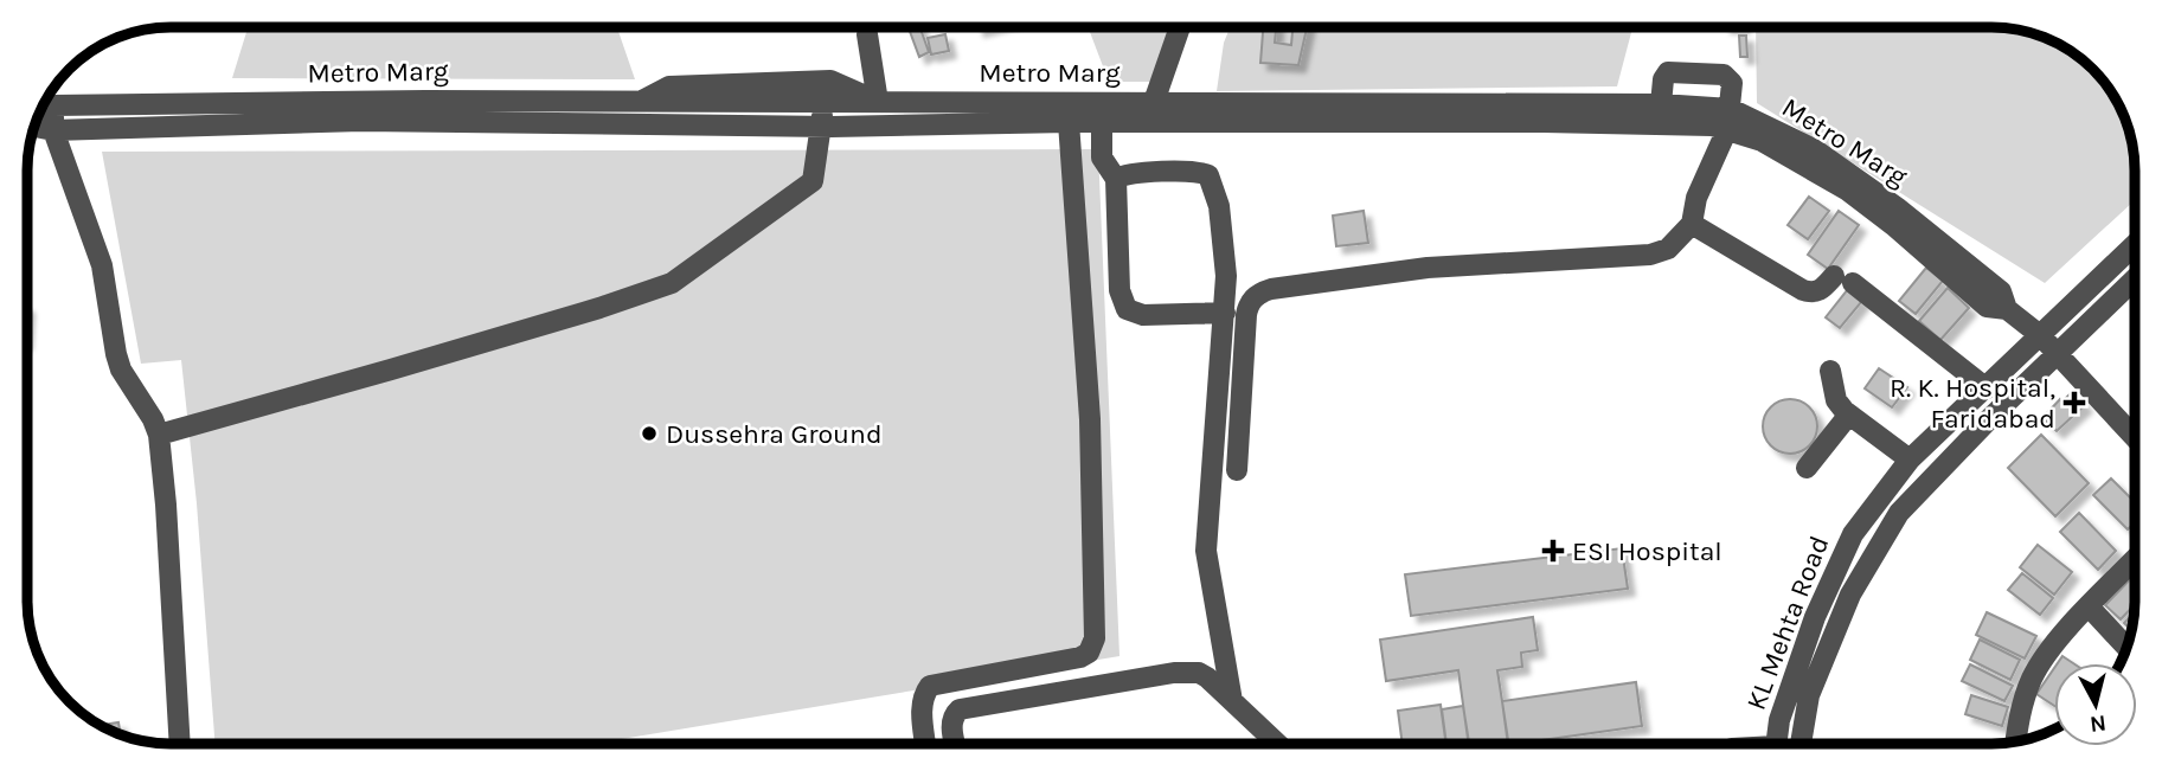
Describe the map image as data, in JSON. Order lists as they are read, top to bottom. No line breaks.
{"streets":{"street":["Metro Marg","KL Mehta Road"]},"crossings":[["Metro Marg","KL Mehta Road"]],"places":{"health":["R. K. Hospital, Faridabad","ESI Hospital"],"other":["Dussehra Ground"]},"north":"bottom"}
